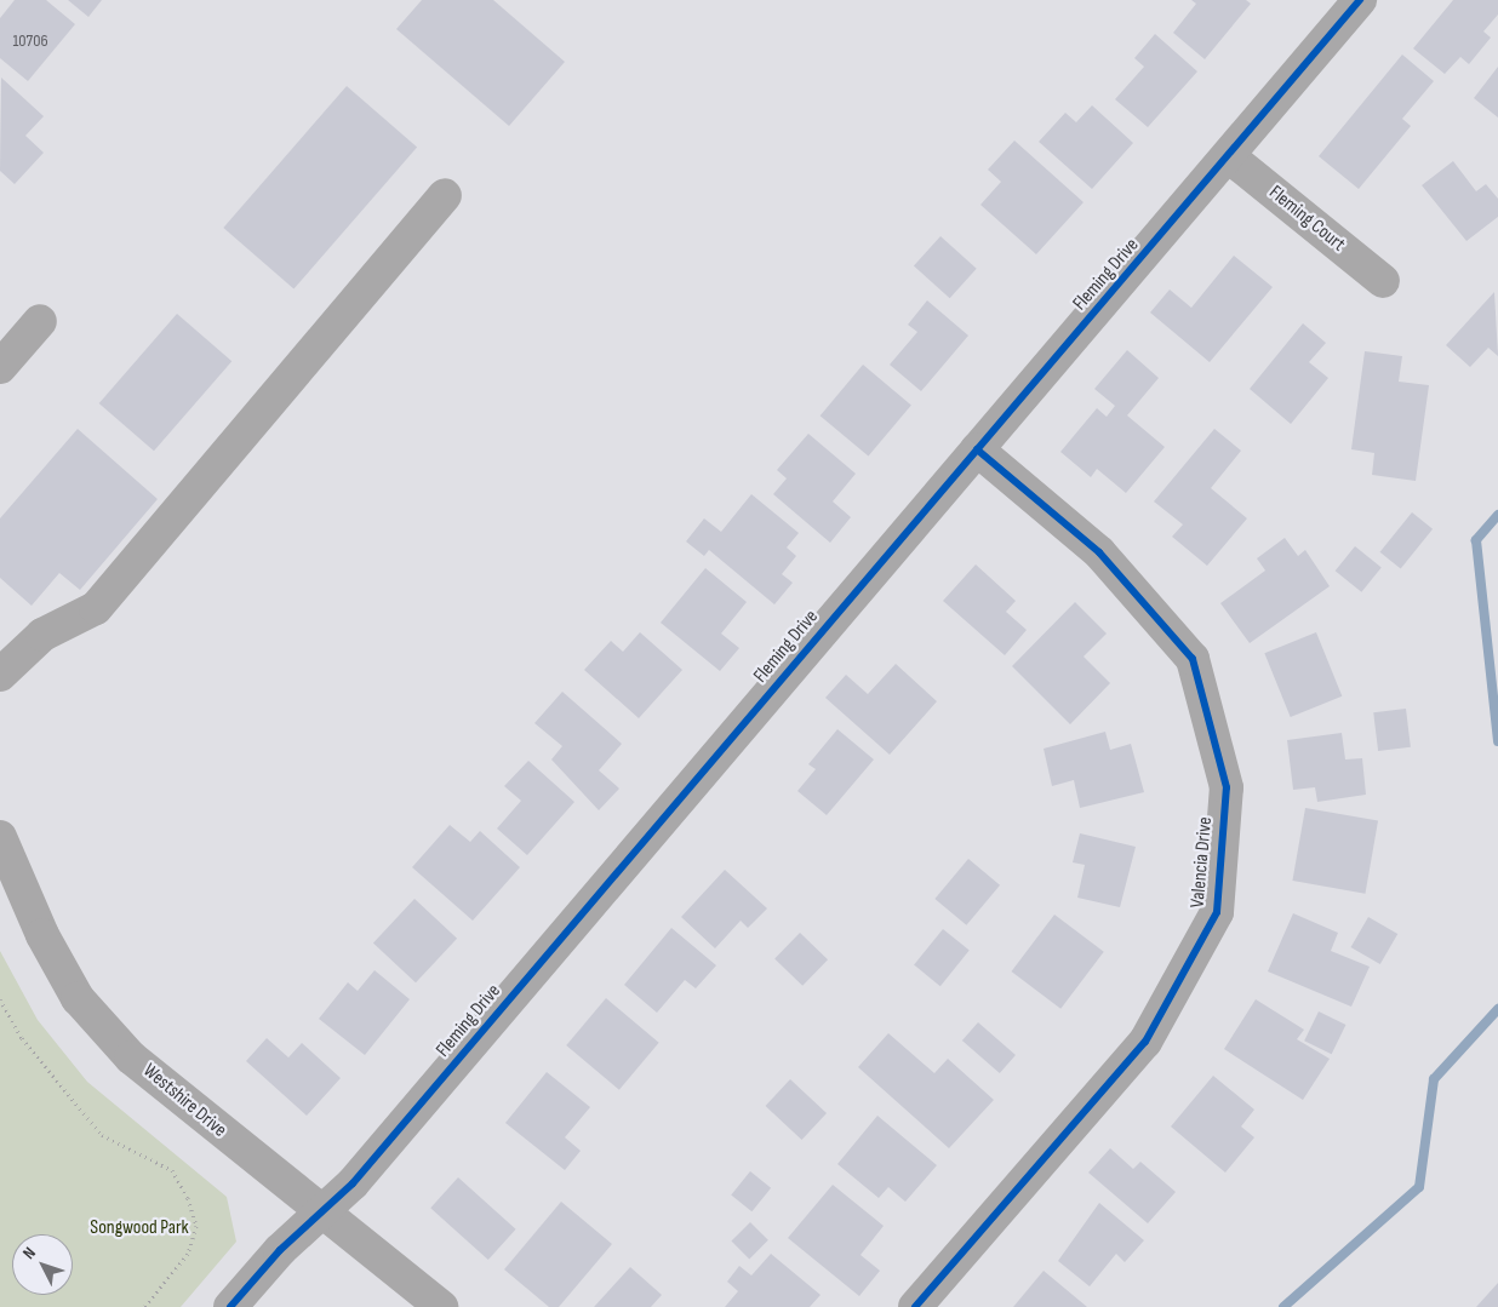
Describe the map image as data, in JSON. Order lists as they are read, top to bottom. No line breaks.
{"streets":{"street":["Fleming Court","Fleming Drive","Valencia Drive","Westshire Drive"]},"crossings":[["Fleming Court","Fleming Drive"],["Fleming Drive","Valencia Drive"],["Fleming Drive","Westshire Drive"]],"parks":["Songwood Park"],"house_numbers":["10706"],"north":"top left"}
